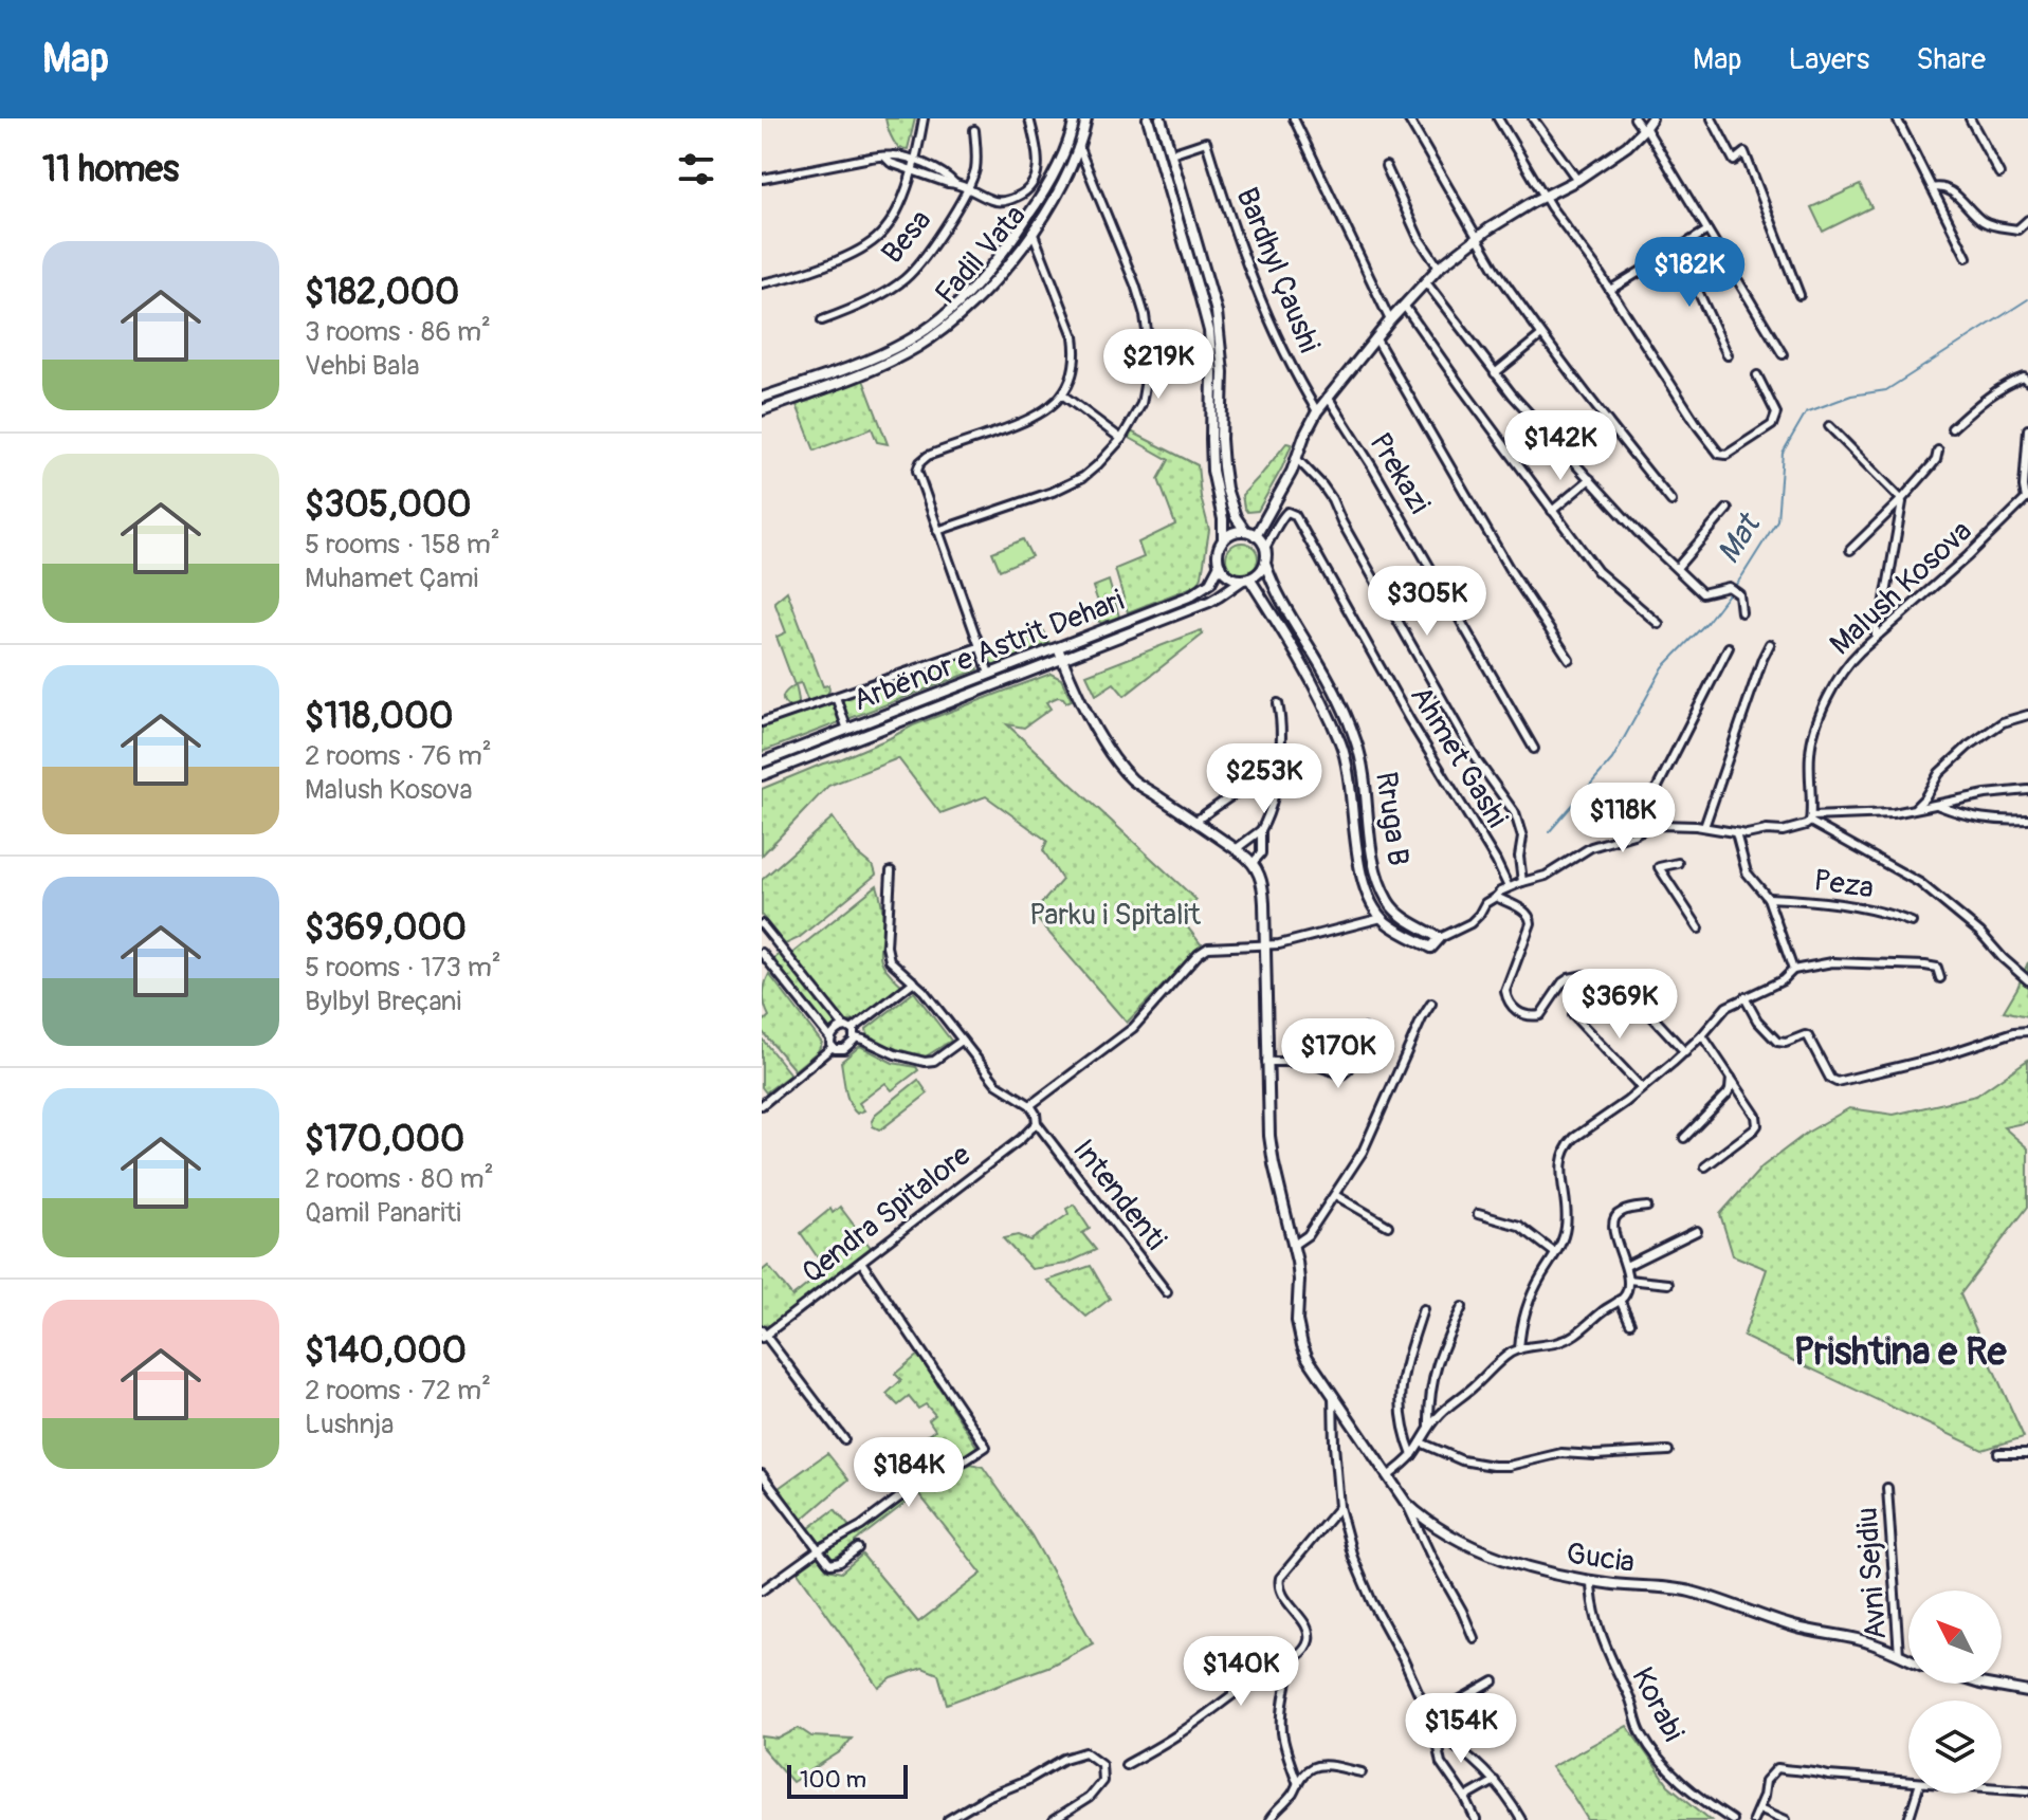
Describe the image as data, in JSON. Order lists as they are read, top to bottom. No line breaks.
{"streets":{"main road":["Fadil Vata","Arbënor e Astrit Dehari","Rruga B","Gucia"],"street":["Besa","Bardhyl Çaushi","Prekazi","Malush Kosova","Ahmet Gashi","Peza","Intendenti","Qendra Spitalore","Avni Sejdiu","Korabi"]},"crossings":[["Arbënor e Astrit Dehari","Ahmet Gashi"],["Arbënor e Astrit Dehari","Rruga B"],["Ahmet Gashi","Rruga B"],["Intendenti","Qendra Spitalore"],["Gucia","Avni Sejdiu"],["Gucia","Korabi"]],"districts":["Prishtina e Re"],"water":["Mat"],"parks":["Parku i Spitalit"],"scale_bar":"100 m","north":"top left","page":{"header":"Map","nav":["Map","Layers","Share"],"heading":"11 homes","list":[{"name":"$182,000","note":"3 rooms · 86 m² · Vehbi Bala"},{"name":"$305,000","note":"5 rooms · 158 m² · Muhamet Çami"},{"name":"$118,000","note":"2 rooms · 76 m² · Malush Kosova"},{"name":"$369,000","note":"5 rooms · 173 m² · Bylbyl Breçani"},{"name":"$170,000","note":"2 rooms · 80 m² · Qamil Panariti"},{"name":"$140,000","note":"2 rooms · 72 m² · Lushnja"}],"price":["$182K","$219K","$142K","$305K","$253K","$118K","$369K","$170K","$184K","$140K","$154K"],"scale":"100 m"}}
